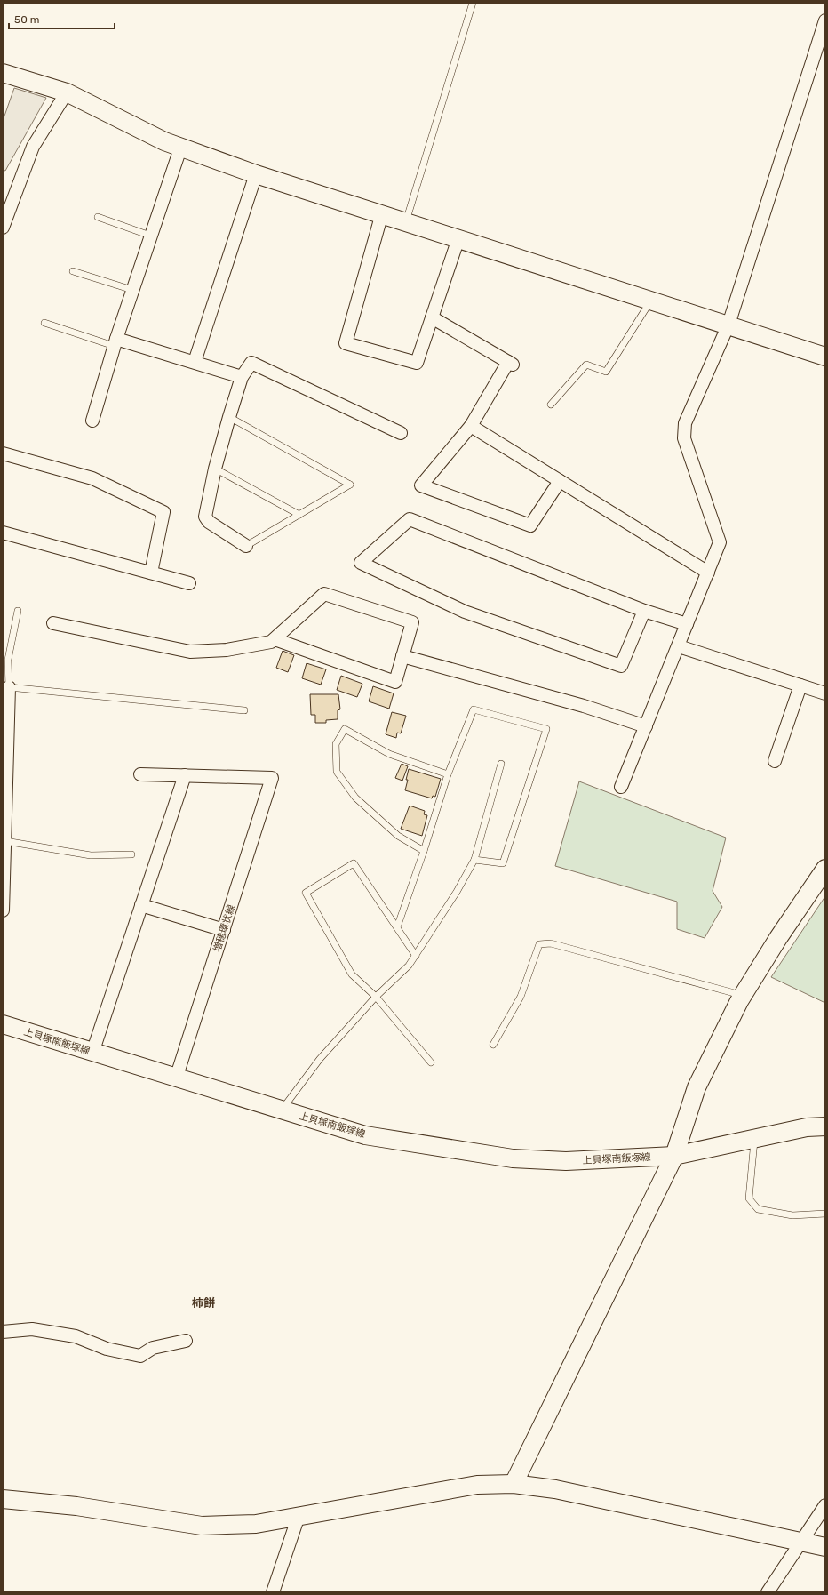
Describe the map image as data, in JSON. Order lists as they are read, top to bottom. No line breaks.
{"streets":{"street":["増穂環状線","上貝塚南飯塚線"]},"crossings":[["増穂環状線","上貝塚南飯塚線"]],"districts":["柿餅"],"scale_bar":"50 m"}
